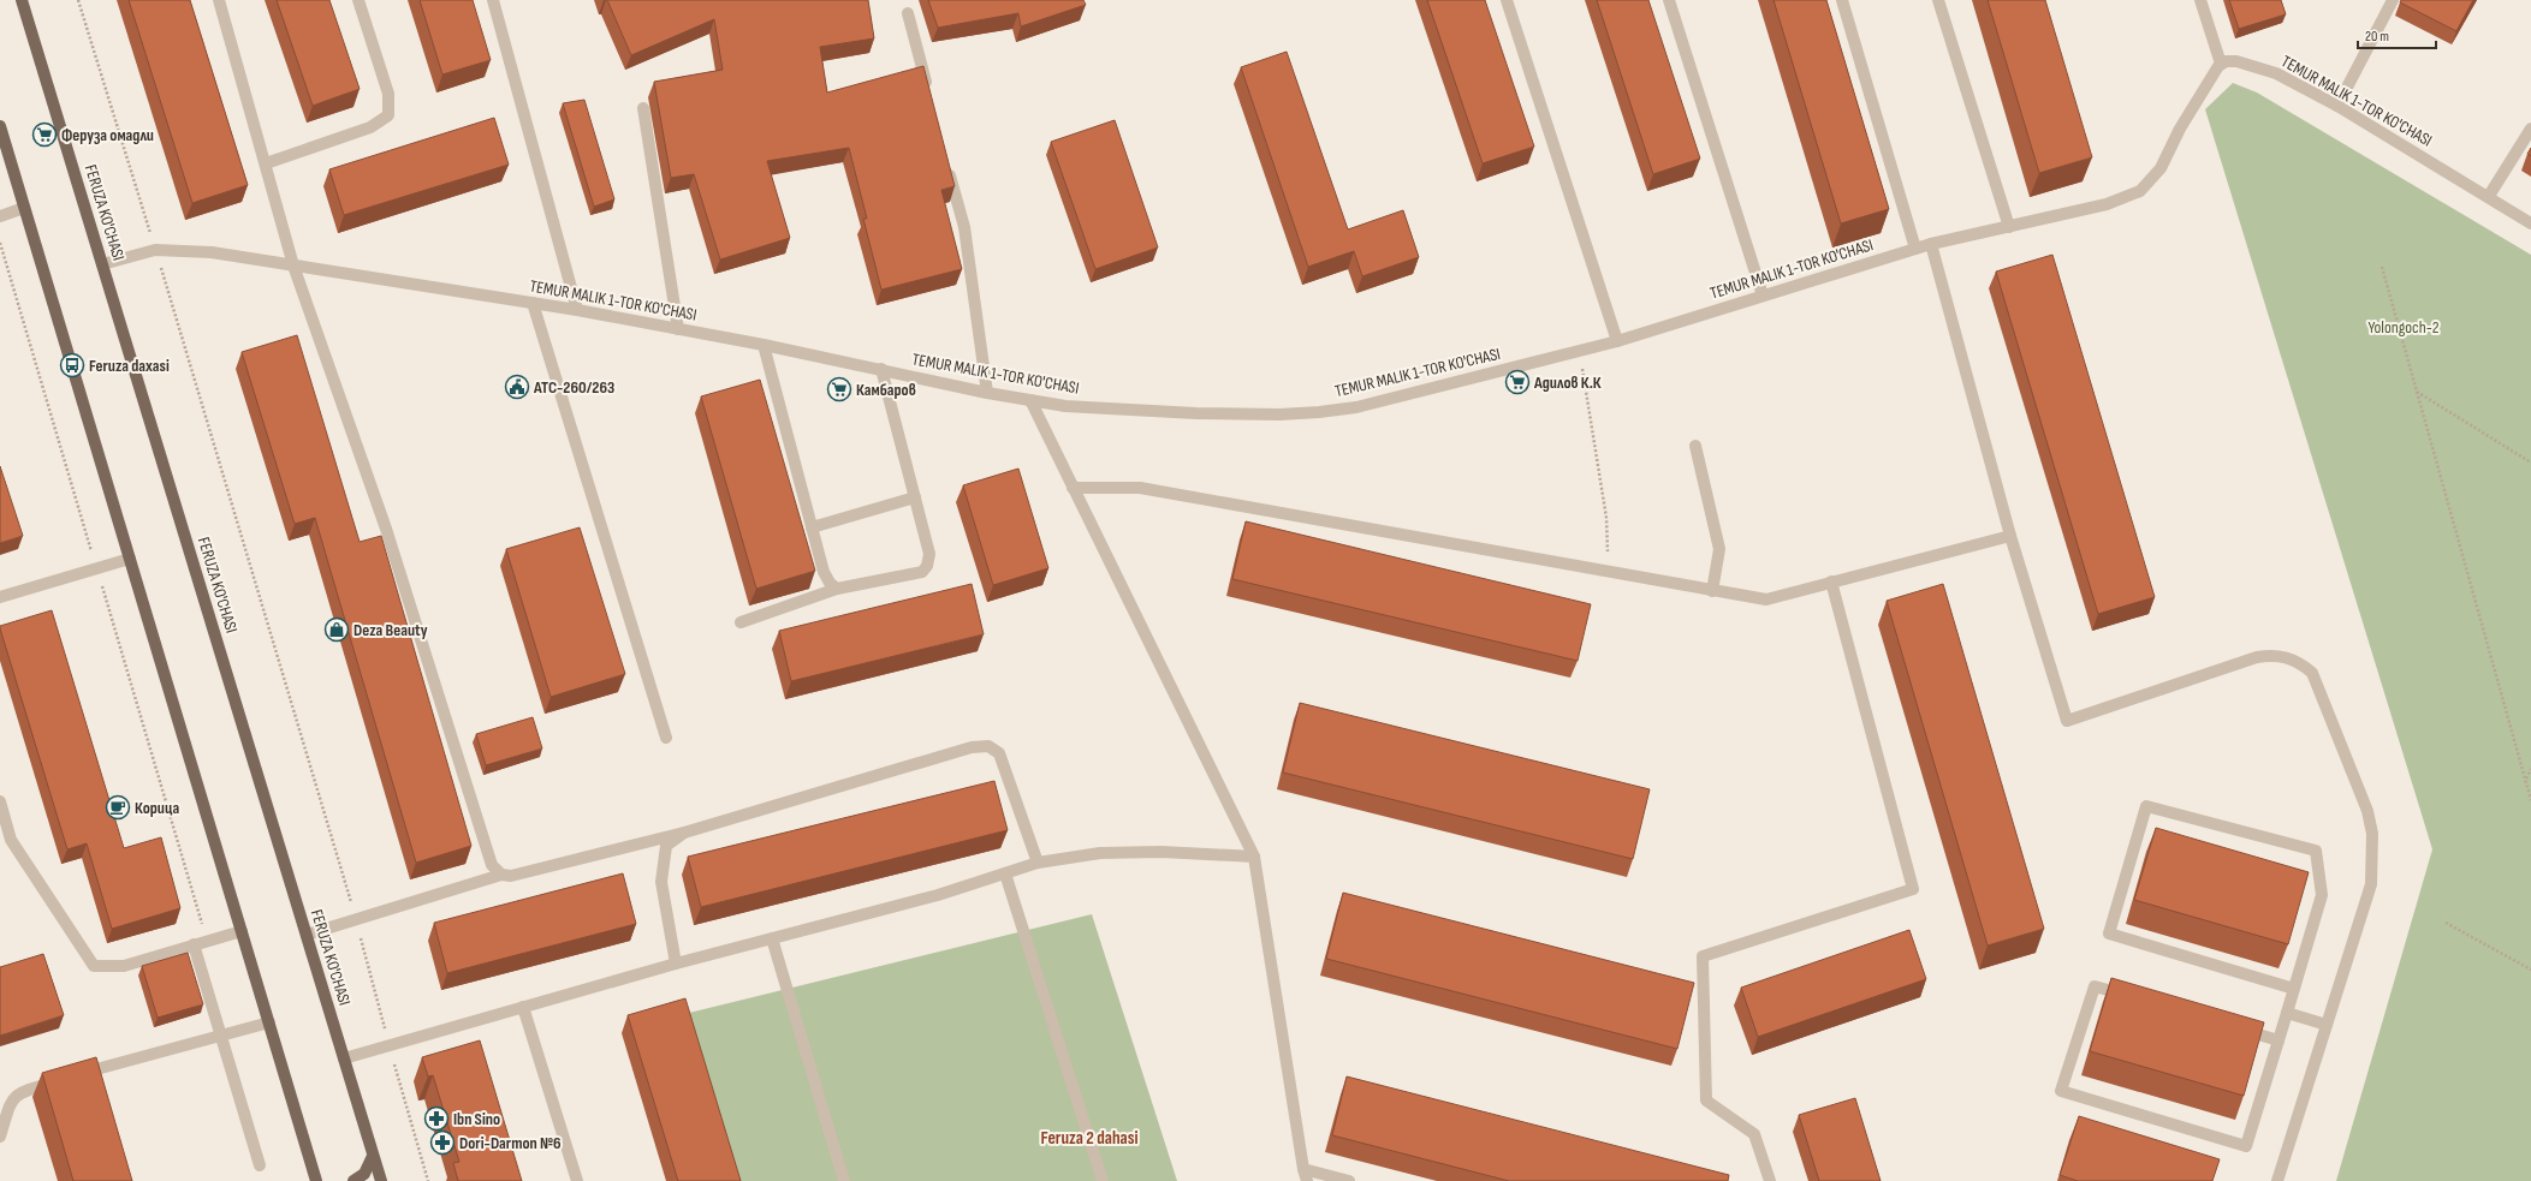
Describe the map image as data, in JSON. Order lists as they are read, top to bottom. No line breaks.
{"streets":{"main road":["FERUZA KO'CHASI"],"street":["TEMUR MALIK 1-TOR KO'CHASI"]},"crossings":[["TEMUR MALIK 1-TOR KO'CHASI","FERUZA KO'CHASI"]],"districts":["Feruza 2 dahasi"],"parks":["Yolongoch-2"],"places":{"supermarket":["Феруза омадли","Адилов К.К","Камбаров"],"bus stop":["Feruza daxasi"],"public building":["АТС-260/263"],"shop":["Deza Beauty"],"cafe":["Корица"],"pharmacy":["Ibn Sino","Dori-Darmon №6"]},"scale_bar":"20 m"}
